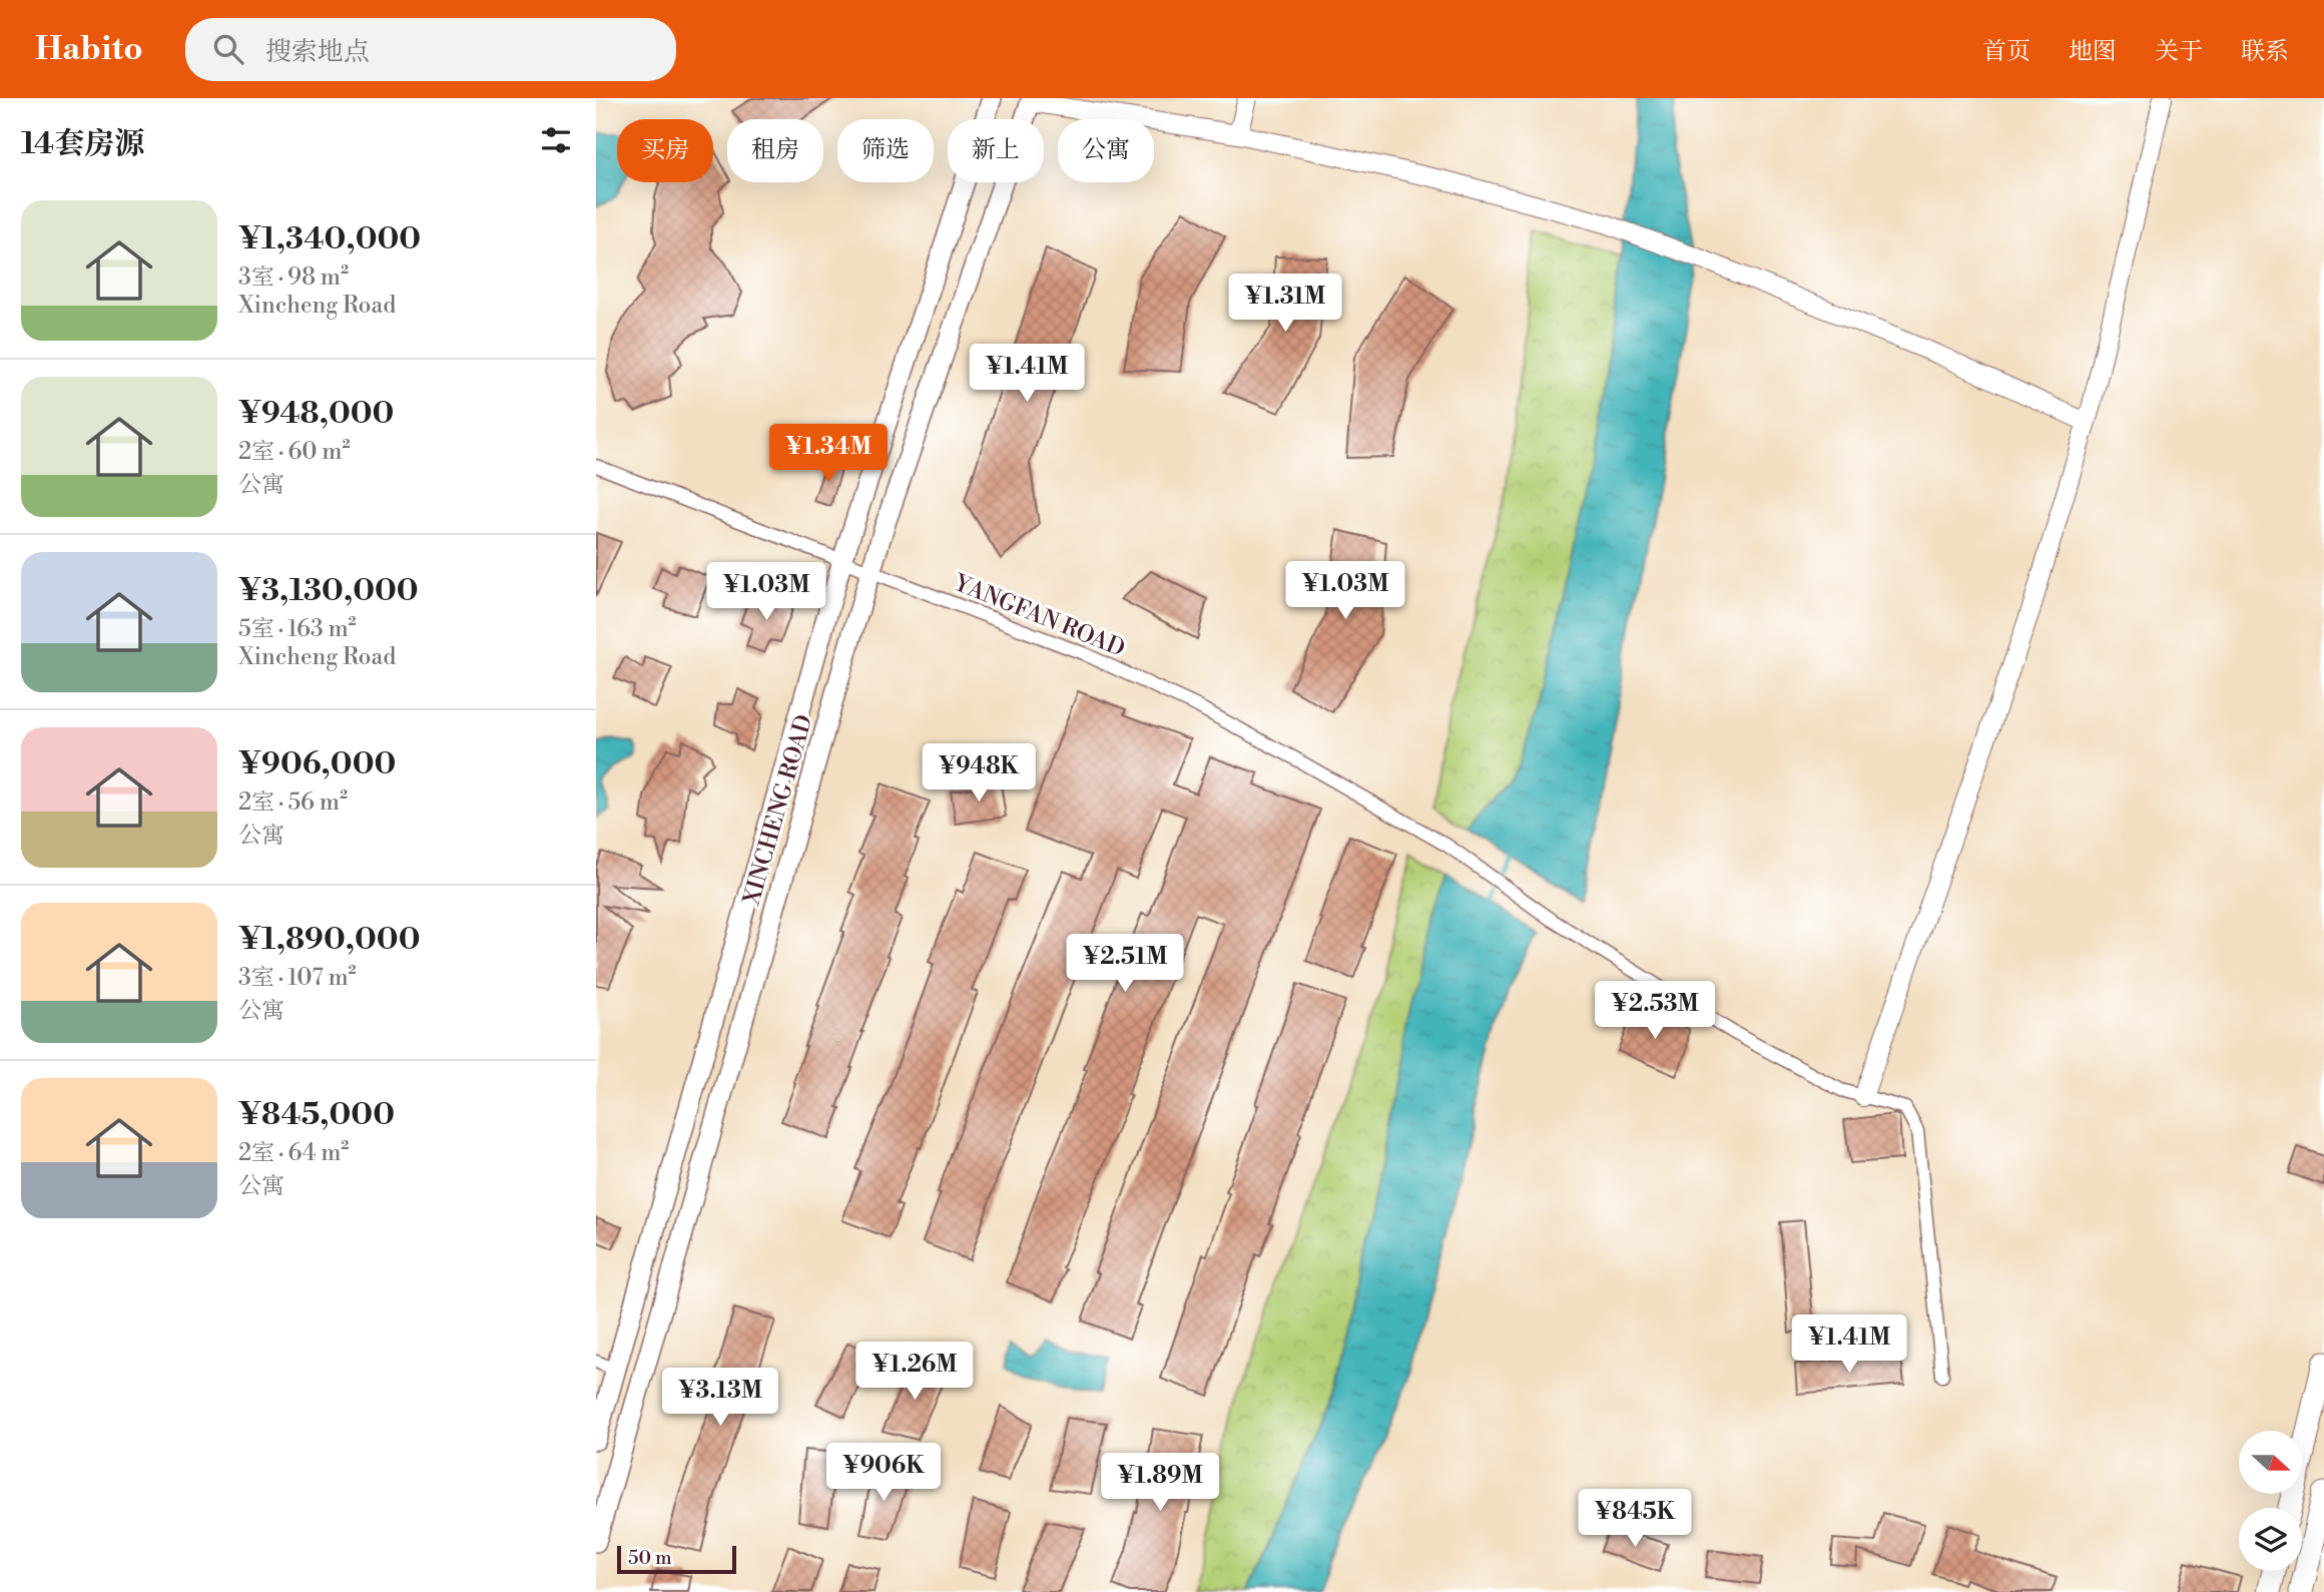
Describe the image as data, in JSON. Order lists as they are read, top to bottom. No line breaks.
{"streets":{"main road":["XINCHENG ROAD"],"street":["YANGFAN ROAD"]},"crossings":[["YANGFAN ROAD","XINCHENG ROAD"]],"scale_bar":"50 m","north":"right","page":{"header":"Habito","search":"搜索地点","nav":["首页","地图","关于","联系"],"heading":"14套房源","chip":["买房","租房","筛选","新上","公寓"],"list":[{"name":"¥1,340,000","note":"3室 · 98 m² · Xincheng Road"},{"name":"¥948,000","note":"2室 · 60 m² · 公寓"},{"name":"¥3,130,000","note":"5室 · 163 m² · Xincheng Road"},{"name":"¥906,000","note":"2室 · 56 m² · 公寓"},{"name":"¥1,890,000","note":"3室 · 107 m² · 公寓"},{"name":"¥845,000","note":"2室 · 64 m² · 公寓"}],"price":["¥1.31M","¥1.41M","¥1.34M","¥1.03M","¥1.03M","¥948K","¥2.51M","¥2.53M","¥1.41M","¥1.26M","¥3.13M","¥906K","¥1.89M","¥845K"],"scale":"50 m"}}
